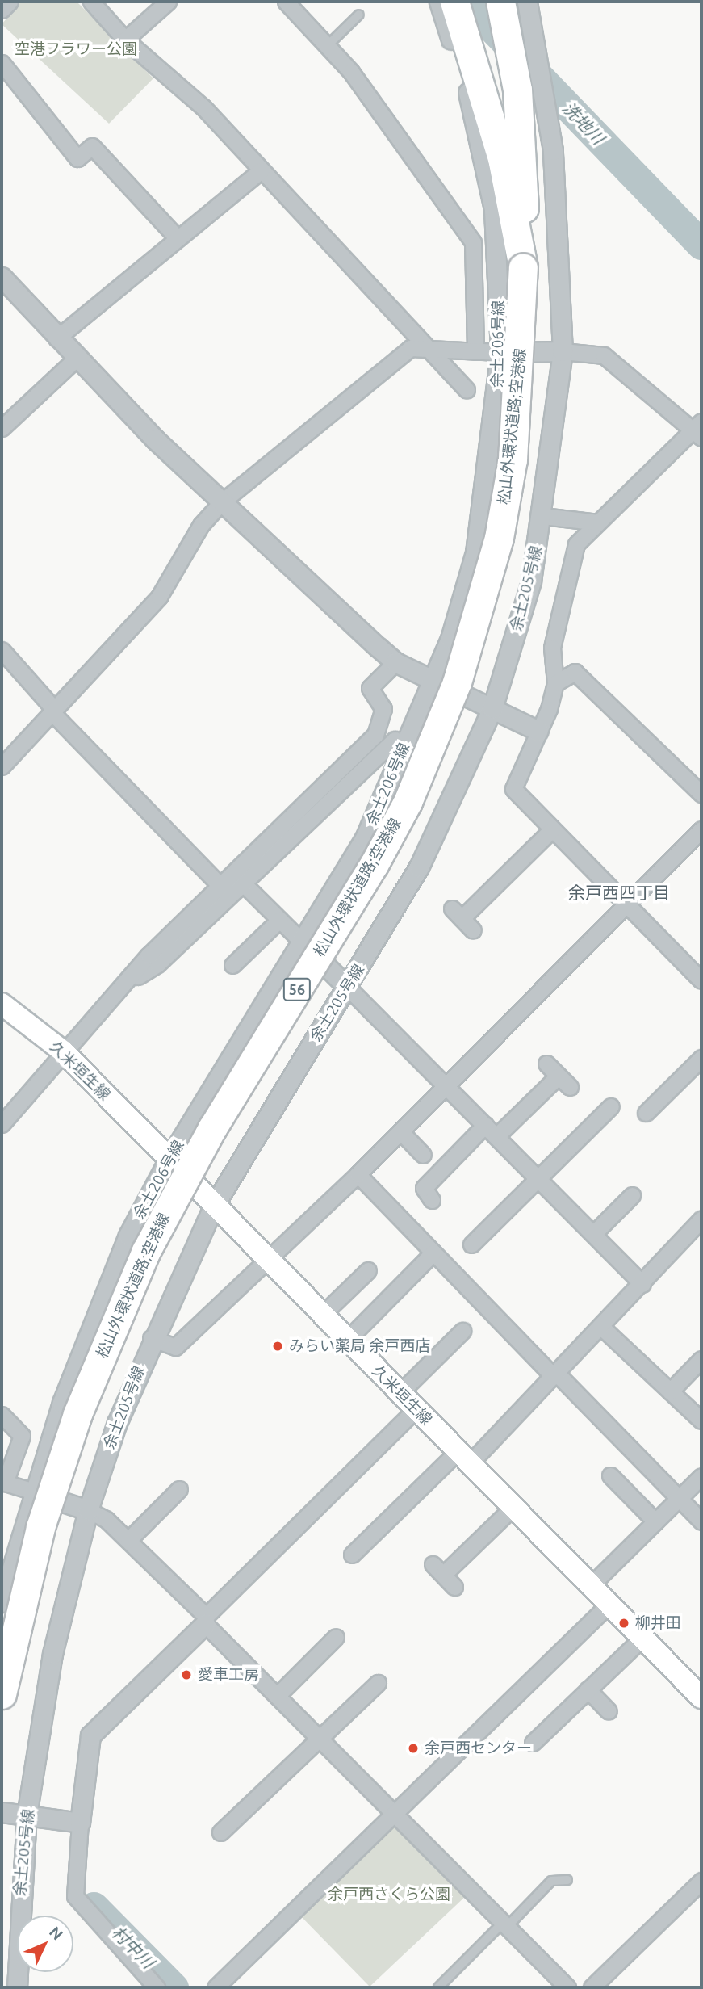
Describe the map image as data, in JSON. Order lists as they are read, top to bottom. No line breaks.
{"streets":{"highway":["松山外環状道路;空港線","56"],"main road":["久米垣生線"],"street":["余土206号線","余土205号線"]},"crossings":[["余土206号線","久米垣生線"],["余土205号線","久米垣生線"]],"districts":["余戸西四丁目"],"water":["洗地川","村中川"],"parks":["空港フラワー公園","余戸西さくら公園"],"places":["みらい薬局 余戸西店","柳井田","愛車工房","余戸西センター"],"north":"top right"}
